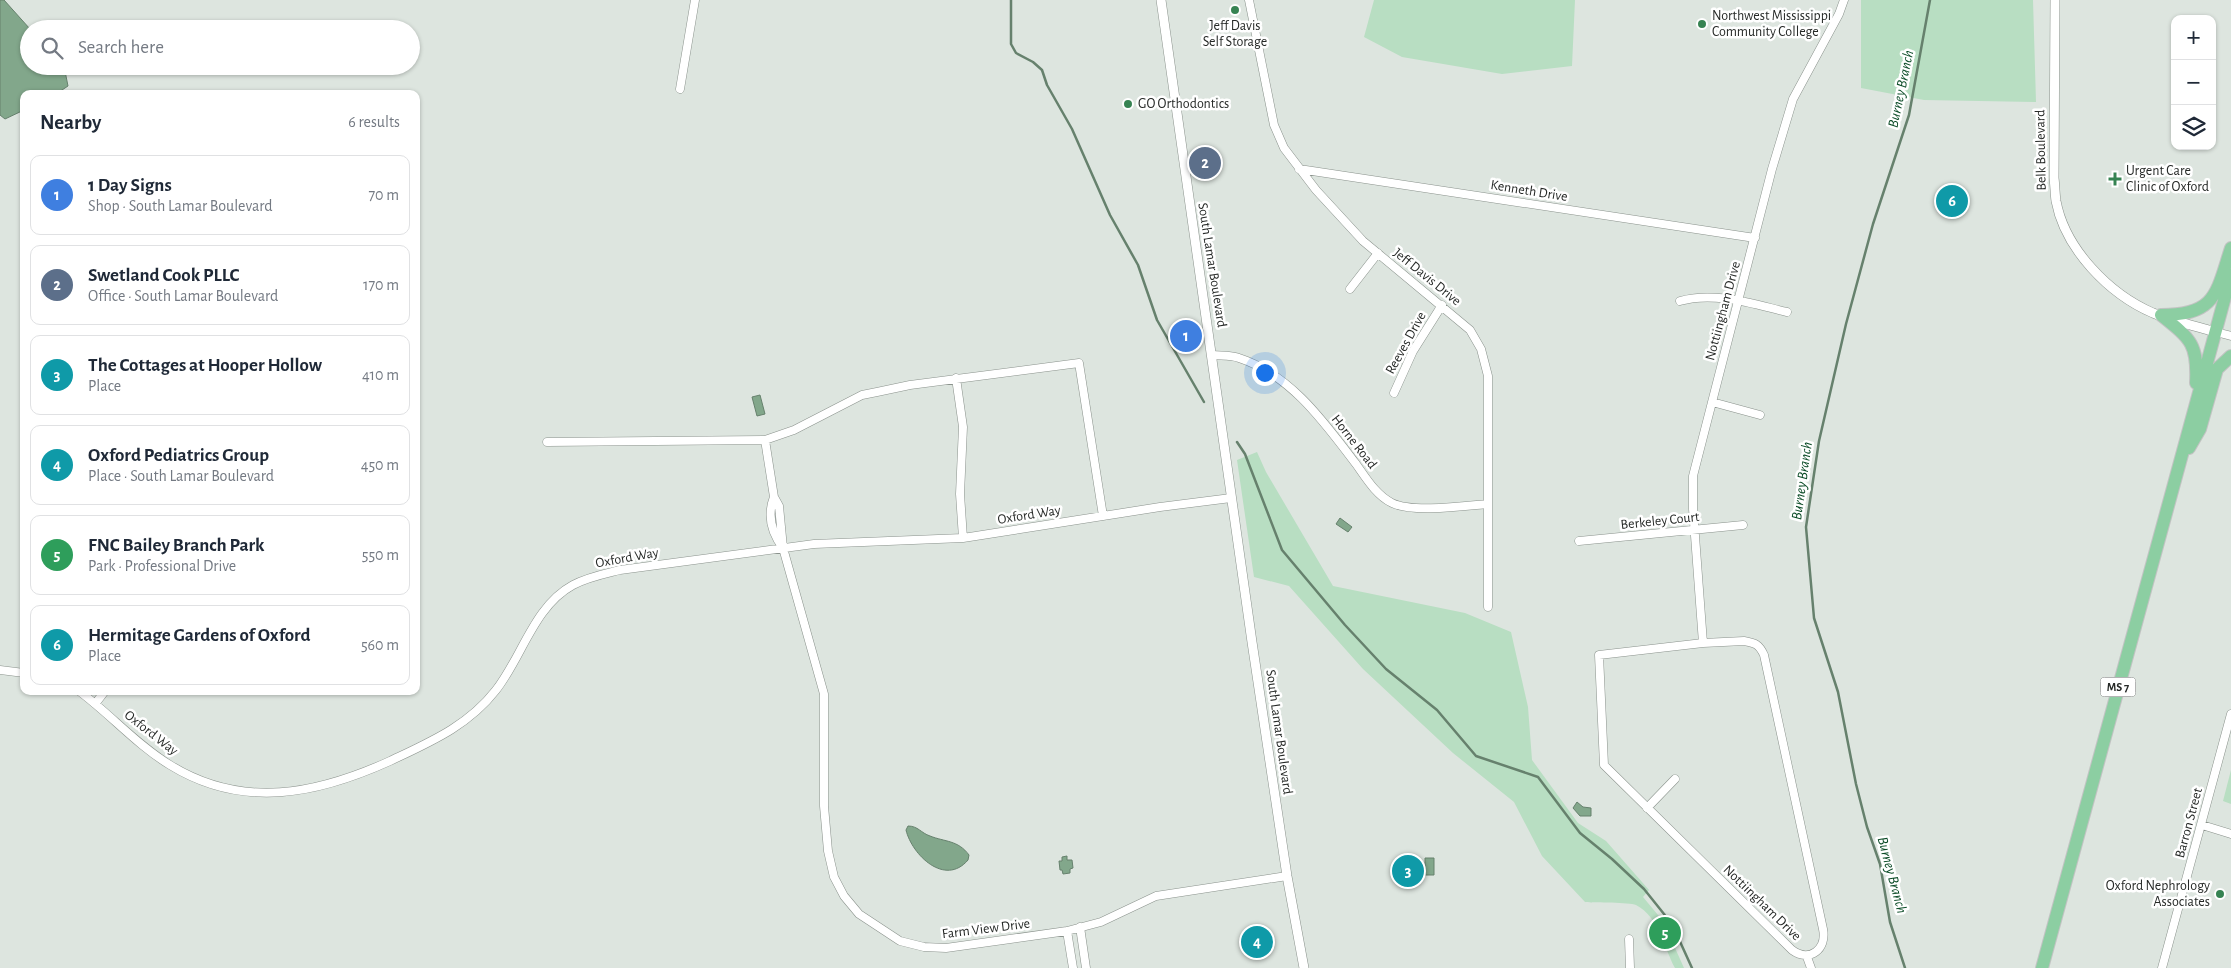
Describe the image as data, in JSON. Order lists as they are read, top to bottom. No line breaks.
{"streets":{"highway":["MS 7"],"street":["Belk Boulevard","Kenneth Drive","South Lamar Boulevard","Jeff Davis Drive","Nottiingham Drive","Reeves Drive","Horne Road","Oxford Way","Berkeley Court","Barron Street","Farm View Drive"]},"crossings":[["Belk Boulevard","MS 7"],["Kenneth Drive","Jeff Davis Drive"],["Kenneth Drive","Nottiingham Drive"],["South Lamar Boulevard","Horne Road"],["South Lamar Boulevard","Oxford Way"],["South Lamar Boulevard","Farm View Drive"],["Jeff Davis Drive","Reeves Drive"],["Jeff Davis Drive","Horne Road"],["Nottiingham Drive","Berkeley Court"],["Oxford Way","Farm View Drive"]],"water":["Burney Branch"],"places":{"other":["Jeff Davis Self Storage","Northwest Mississippi Community College","GO Orthodontics","Oxford Nephrology Associates"],"health":["Urgent Care Clinic of Oxford"]},"page":{"map_buttons":["+","−"],"search":"Search here","heading":["Nearby","6 results"],"pins":["2","6","1","3","5","4"],"list":[{"mark":"1","name":"1 Day Signs","note":"Shop · South Lamar Boulevard","value":"70 m"},{"mark":"2","name":"Swetland Cook PLLC","note":"Office · South Lamar Boulevard","value":"170 m"},{"mark":"3","name":"The Cottages at Hooper Hollow","note":"Place","value":"410 m"},{"mark":"4","name":"Oxford Pediatrics Group","note":"Place · South Lamar Boulevard","value":"450 m"},{"mark":"5","name":"FNC Bailey Branch Park","note":"Park · Professional Drive","value":"550 m"},{"mark":"6","name":"Hermitage Gardens of Oxford","note":"Place","value":"560 m"}]}}
